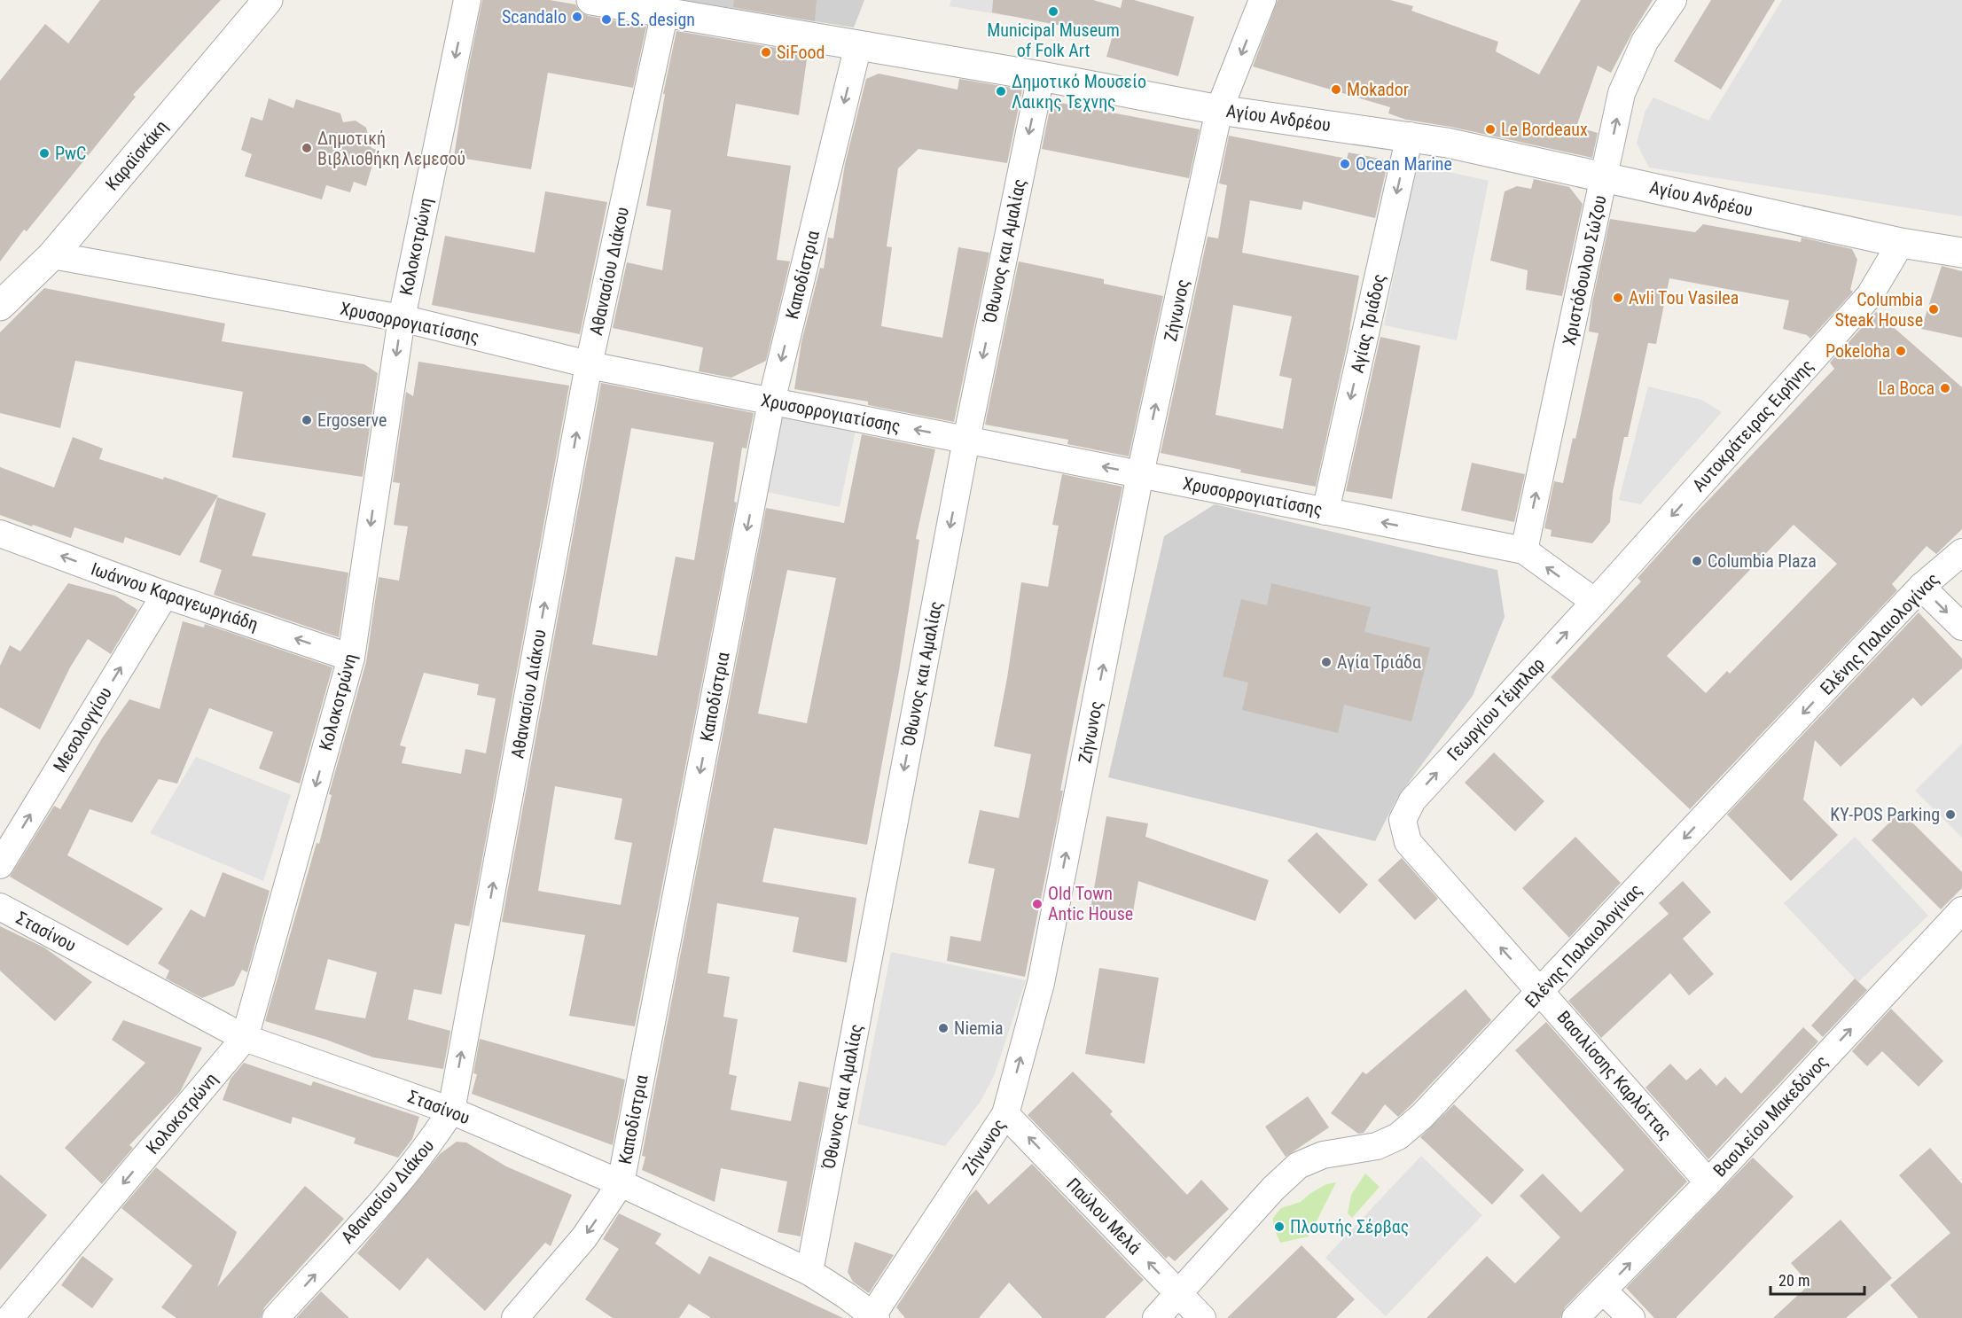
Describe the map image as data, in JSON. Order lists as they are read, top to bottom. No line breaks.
{"streets":{"street":["Αγίου Ανδρέου","Καραϊσκάκη","Κολοκοτρώνη","Όθωνος και Αμαλίας","Χριστόδουλου Σώζου","Αθανασίου Διάκου","Καποδίστρια","Ζήνωνος","Χρυσορρογιατίσσης","Αγίας Τριάδος","Αυτοκράτειρας Ειρήνης","Ιωάννου Καραγεωργιάδη","Ελένης Παλαιολογίνας","Γεωργίου Τέμπλαρ","Μεσολογγίου","Στασίνου","Βασιλίσσης Καρλόττας","Βασιλείου Μακεδόνος","Παύλου Μελά"]},"crossings":[["Αγίου Ανδρέου","Όθωνος και Αμαλίας"],["Αγίου Ανδρέου","Χριστόδουλου Σώζου"],["Αγίου Ανδρέου","Αθανασίου Διάκου"],["Αγίου Ανδρέου","Καποδίστρια"],["Αγίου Ανδρέου","Ζήνωνος"],["Αγίου Ανδρέου","Αγίας Τριάδος"],["Αγίου Ανδρέου","Αυτοκράτειρας Ειρήνης"],["Καραϊσκάκη","Χρυσορρογιατίσσης"],["Κολοκοτρώνη","Χρυσορρογιατίσσης"],["Κολοκοτρώνη","Ιωάννου Καραγεωργιάδη"],["Κολοκοτρώνη","Στασίνου"],["Όθωνος και Αμαλίας","Χρυσορρογιατίσσης"],["Όθωνος και Αμαλίας","Στασίνου"],["Χριστόδουλου Σώζου","Χρυσορρογιατίσσης"],["Αθανασίου Διάκου","Χρυσορρογιατίσσης"],["Αθανασίου Διάκου","Στασίνου"],["Καποδίστρια","Χρυσορρογιατίσσης"],["Καποδίστρια","Στασίνου"],["Ζήνωνος","Χρυσορρογιατίσσης"],["Ζήνωνος","Στασίνου"],["Ζήνωνος","Παύλου Μελά"],["Χρυσορρογιατίσσης","Αγίας Τριάδος"],["Χρυσορρογιατίσσης","Αυτοκράτειρας Ειρήνης"],["Χρυσορρογιατίσσης","Γεωργίου Τέμπλαρ"],["Αυτοκράτειρας Ειρήνης","Γεωργίου Τέμπλαρ"],["Ιωάννου Καραγεωργιάδη","Μεσολογγίου"],["Ελένης Παλαιολογίνας","Βασιλίσσης Καρλόττας"],["Ελένης Παλαιολογίνας","Παύλου Μελά"],["Γεωργίου Τέμπλαρ","Βασιλίσσης Καρλόττας"],["Βασιλίσσης Καρλόττας","Βασιλείου Μακεδόνος"]],"one_way":["Κολοκοτρώνη","Όθωνος και Αμαλίας","Χριστόδουλου Σώζου","Αθανασίου Διάκου","Καποδίστρια","Χρυσορρογιατίσσης","Αγίας Τριάδος","Αυτοκράτειρας Ειρήνης","Ιωάννου Καραγεωργιάδη","Ελένης Παλαιολογίνας","Γεωργίου Τέμπλαρ","Μεσολογγίου","Βασιλίσσης Καρλόττας","Βασιλείου Μακεδόνος","Παύλου Μελά"],"places":["Municipal Museum of Folk Art","Scandalo","E.S. design","SiFood","Mokador","Δημοτικό Μουσείο Λαικης Τεχνης","Le Bordeaux","Δημοτική Βιβλιοθήκη Λεμεσού","PwC","Ocean Marine","Avli Tou Vasilea","Columbia Steak House","Pokeloha","La Boca","Ergoserve","Columbia Plaza","Αγία Τριάδα","KY-POS Parking","Old Town Antic House","Niemia","Πλουτής Σέρβας"],"scale_bar":"20 m"}
